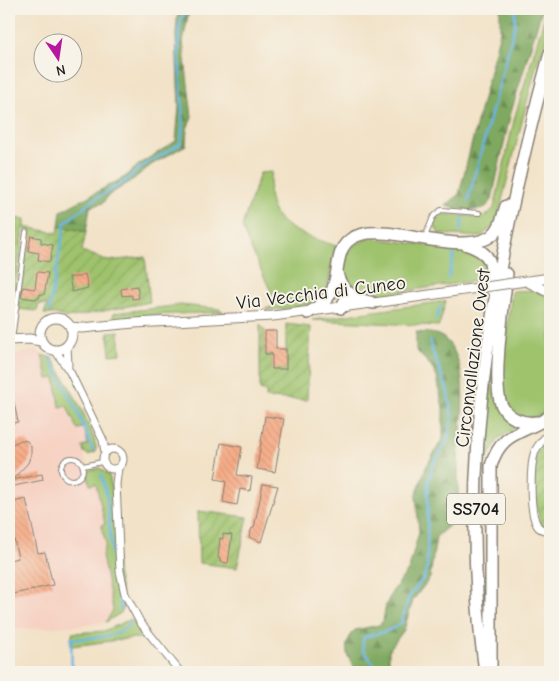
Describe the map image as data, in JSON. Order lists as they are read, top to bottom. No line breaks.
{"streets":{"highway":["Circonvallazione Ovest","SS704"],"street":["Via Vecchia di Cuneo"]},"north":"bottom"}
